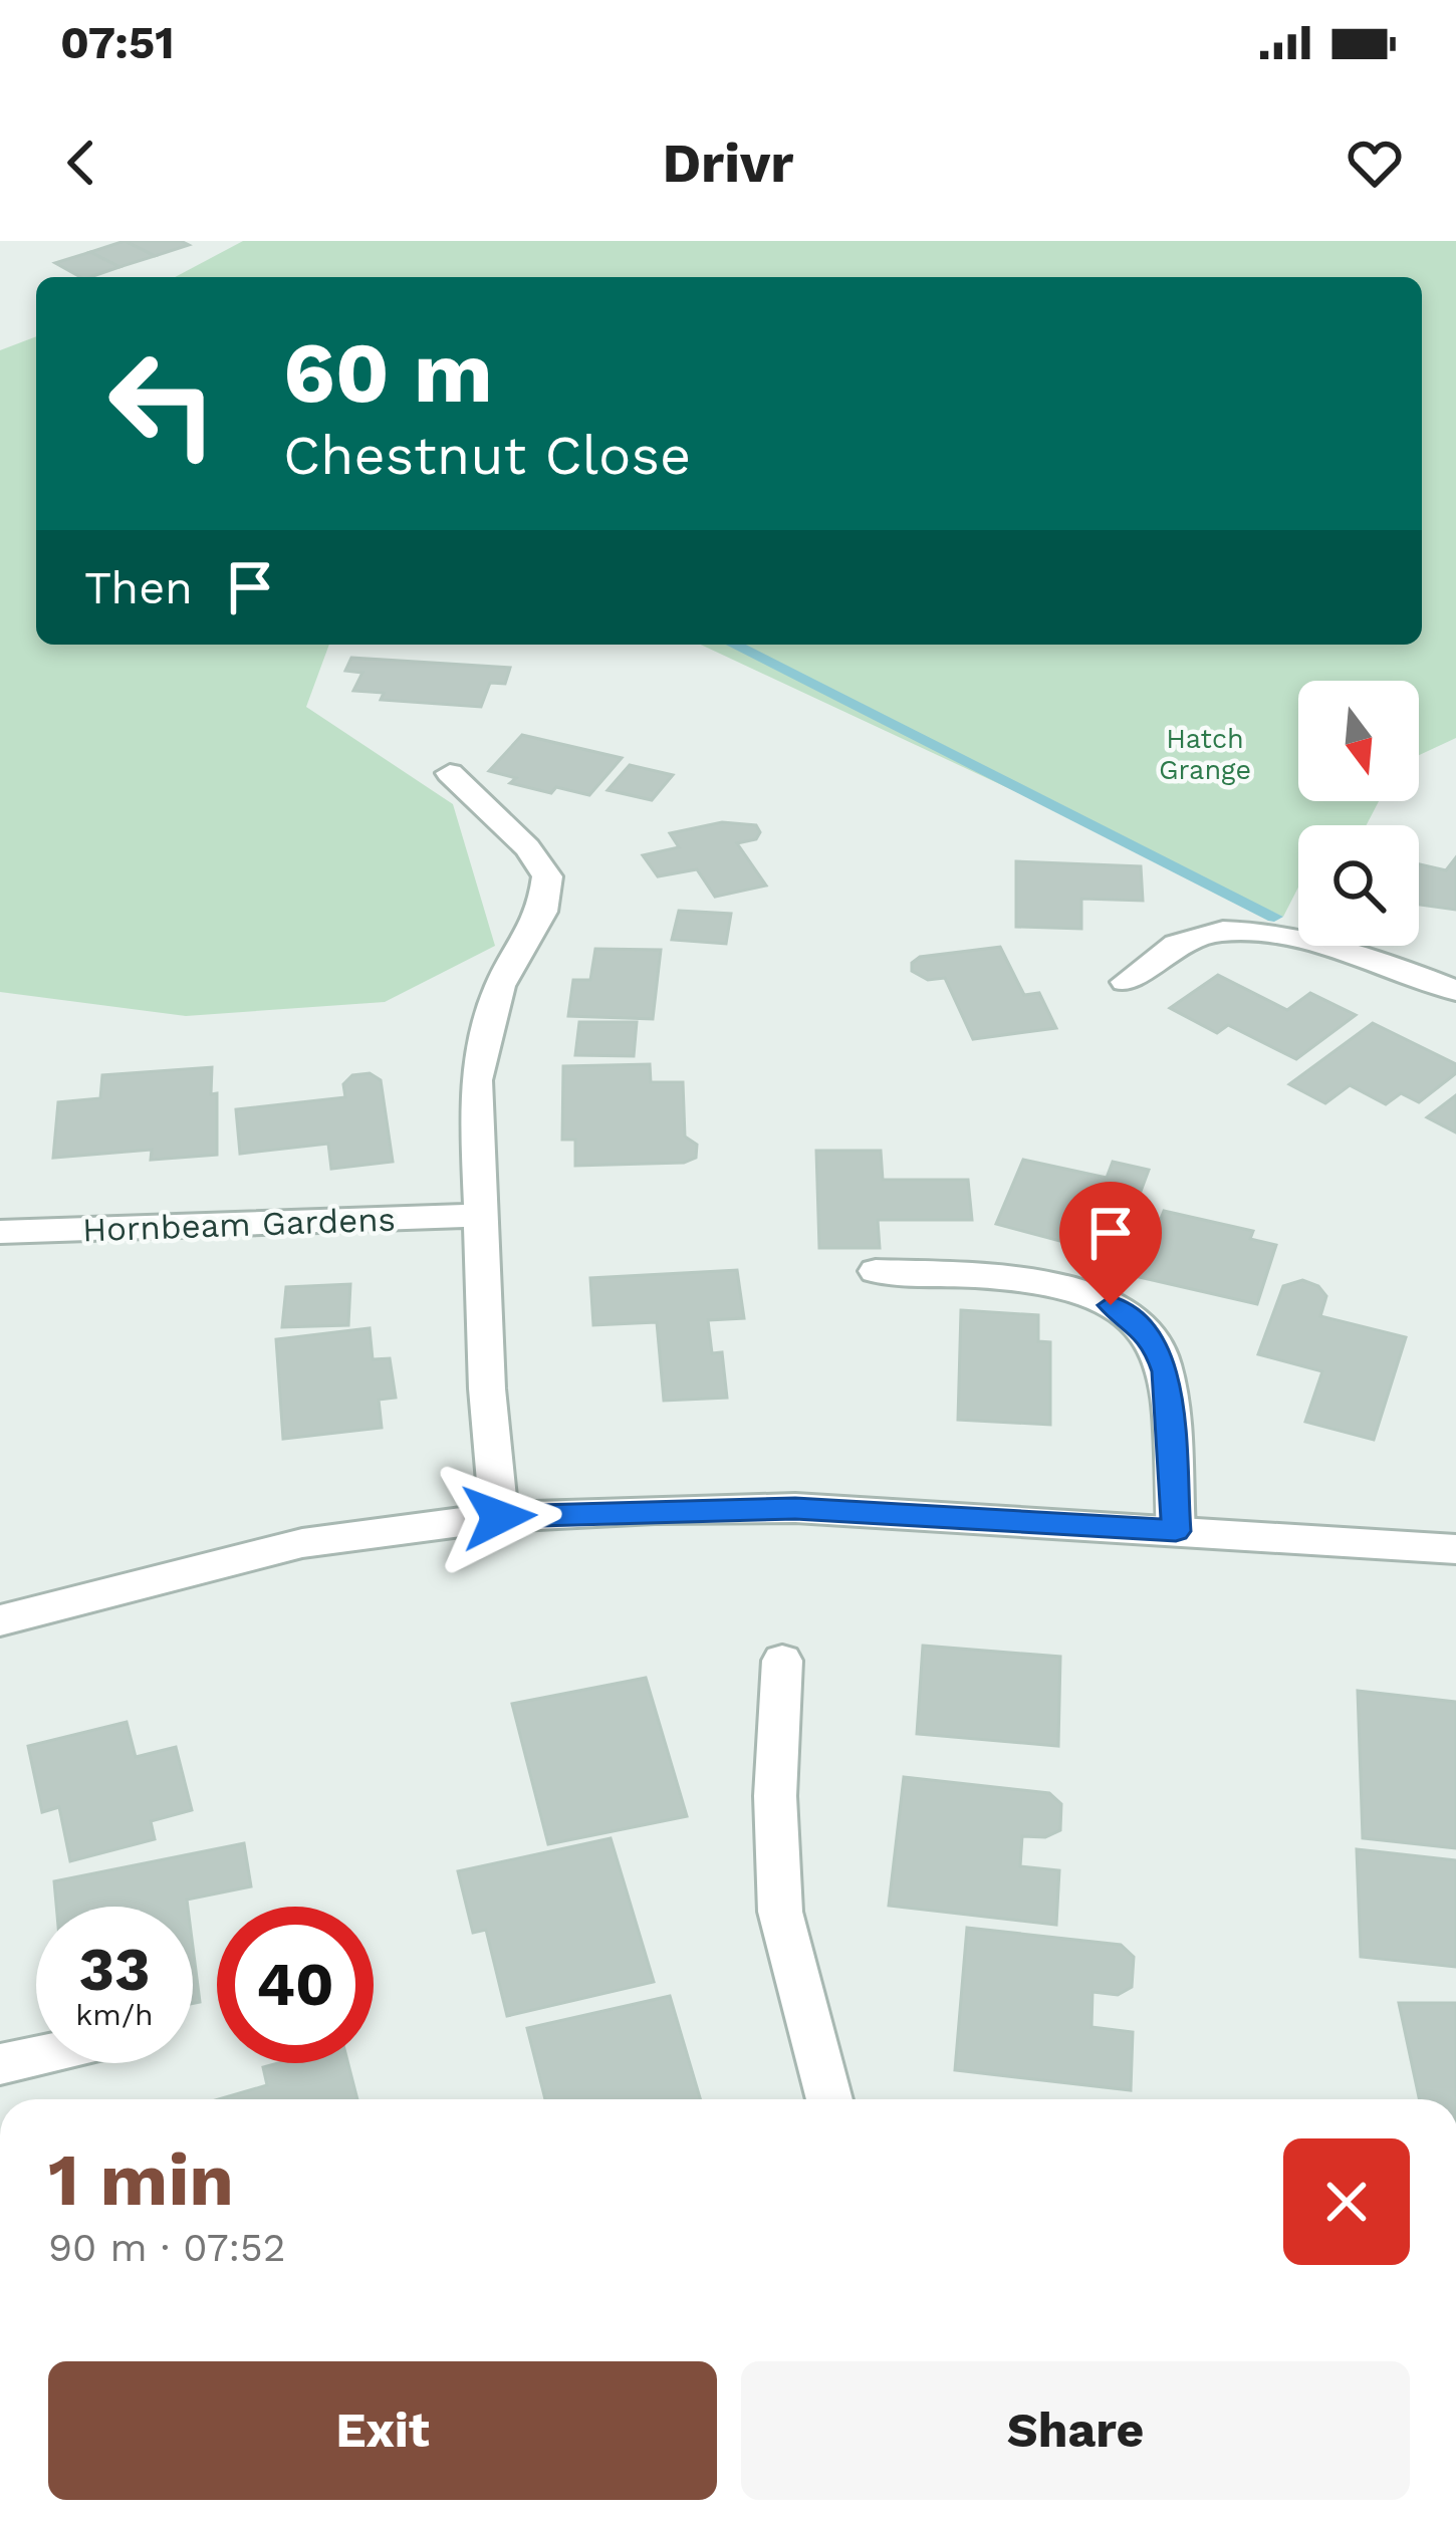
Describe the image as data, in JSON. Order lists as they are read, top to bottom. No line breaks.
{"streets":{"street":["Hornbeam Gardens"]},"parks":["Hatch Grange"],"north":"bottom","page":{"status":"07:51","header":"Drivr","turn":["60 m","Chestnut Close"],"then":"Then","speed":"33 km/h","limit":"40","heading":["1 min","90 m · 07:52"],"buttons":["Exit","Share"]}}
